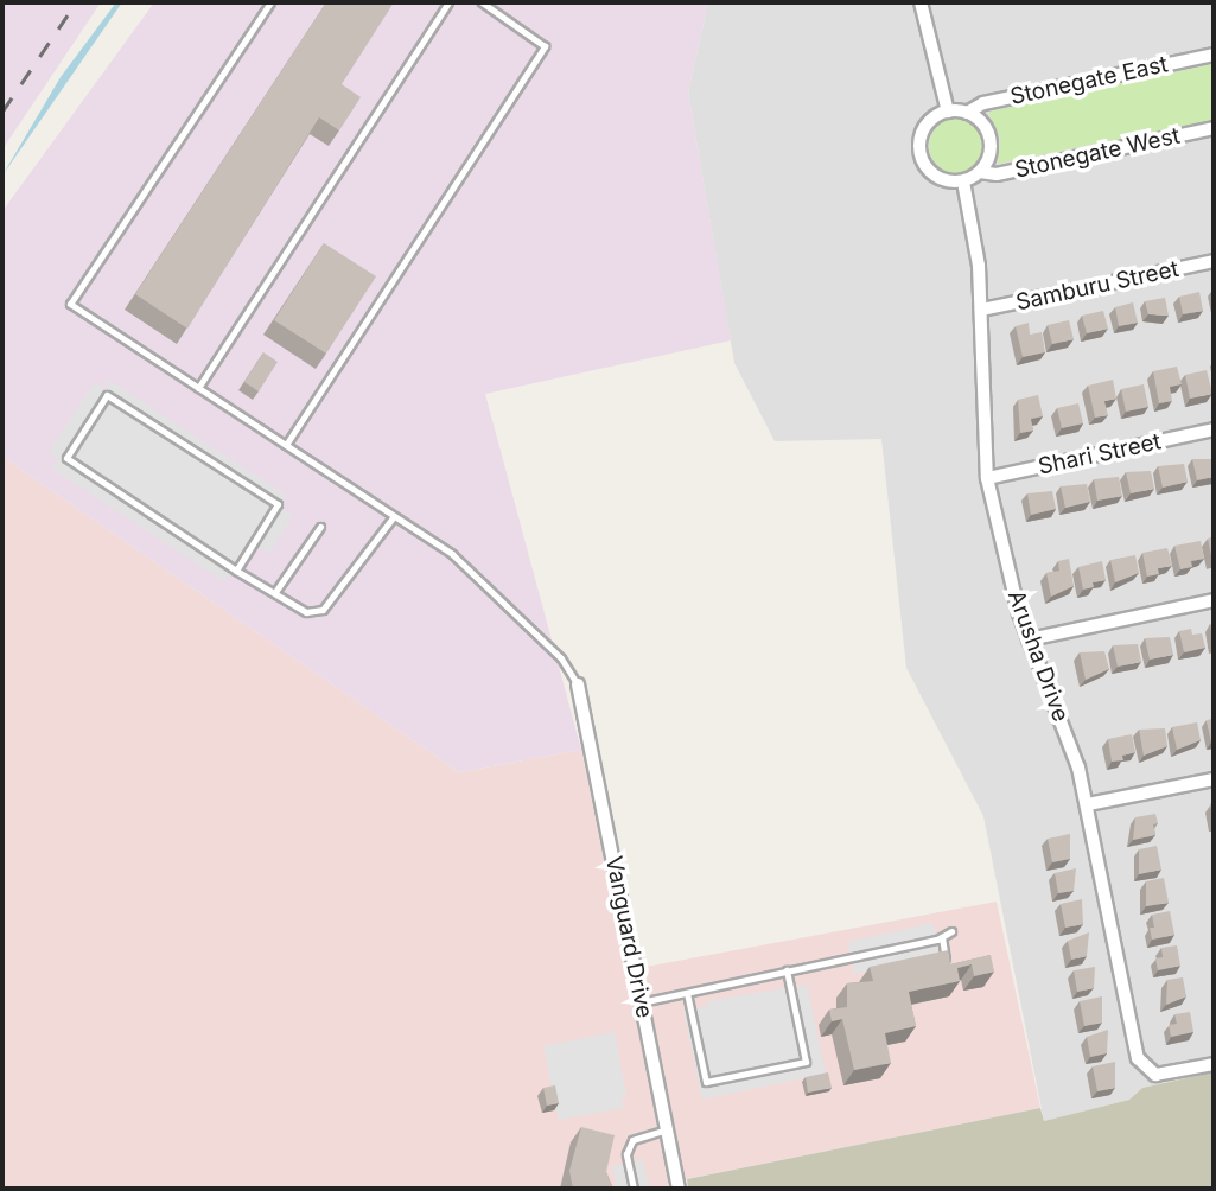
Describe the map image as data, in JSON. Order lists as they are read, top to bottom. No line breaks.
{"streets":{"street":["Stonegate East","Stonegate West","Samburu Street","Shari Street","Arusha Drive","Vanguard Drive"]},"crossings":[["Stonegate East","Stonegate West"],["Stonegate East","Arusha Drive"],["Stonegate West","Arusha Drive"],["Samburu Street","Arusha Drive"],["Shari Street","Arusha Drive"]]}
